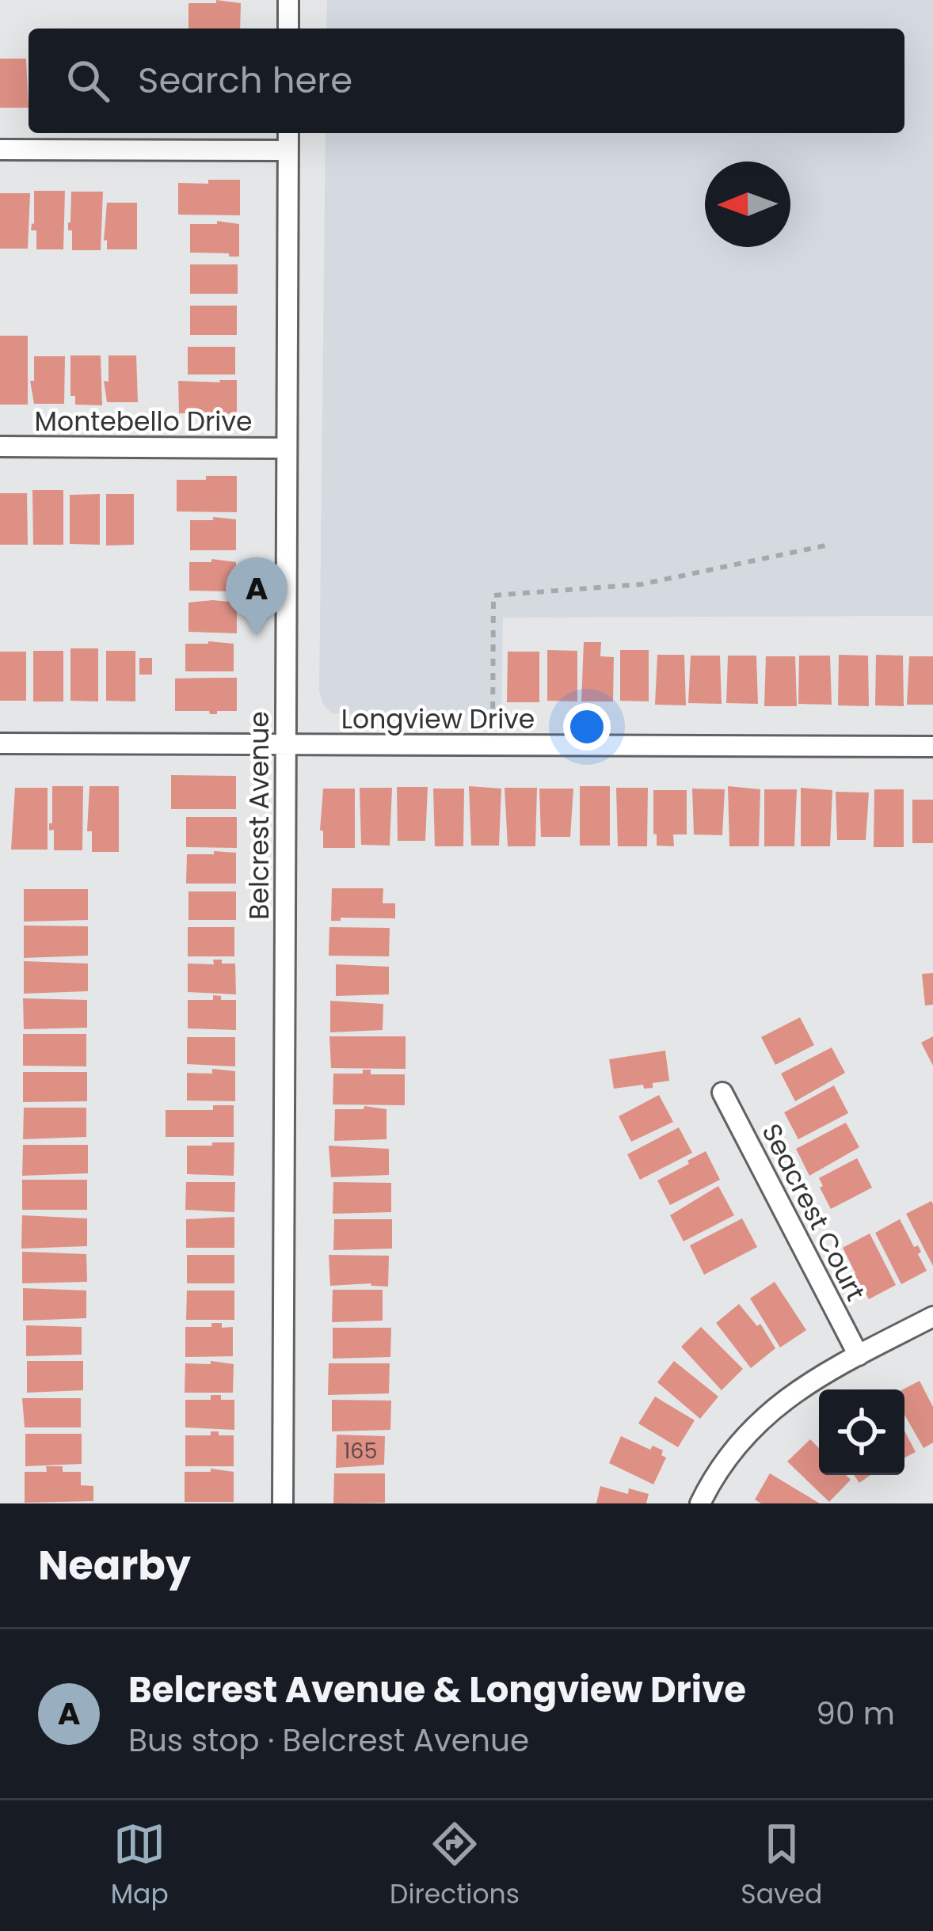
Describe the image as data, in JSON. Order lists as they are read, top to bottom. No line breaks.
{"streets":{"street":["Montebello Drive","Longview Drive","Belcrest Avenue","Seacrest Court"]},"crossings":[["Montebello Drive","Belcrest Avenue"],["Longview Drive","Belcrest Avenue"]],"house_numbers":["165"],"north":"left","page":{"search":"Search here","pins":"A","heading":"Nearby","list":[{"mark":"A","name":"Belcrest Avenue & Longview Drive","note":"Bus stop · Belcrest Avenue","value":"90 m"}],"nav":["Map","Directions","Saved"]}}
